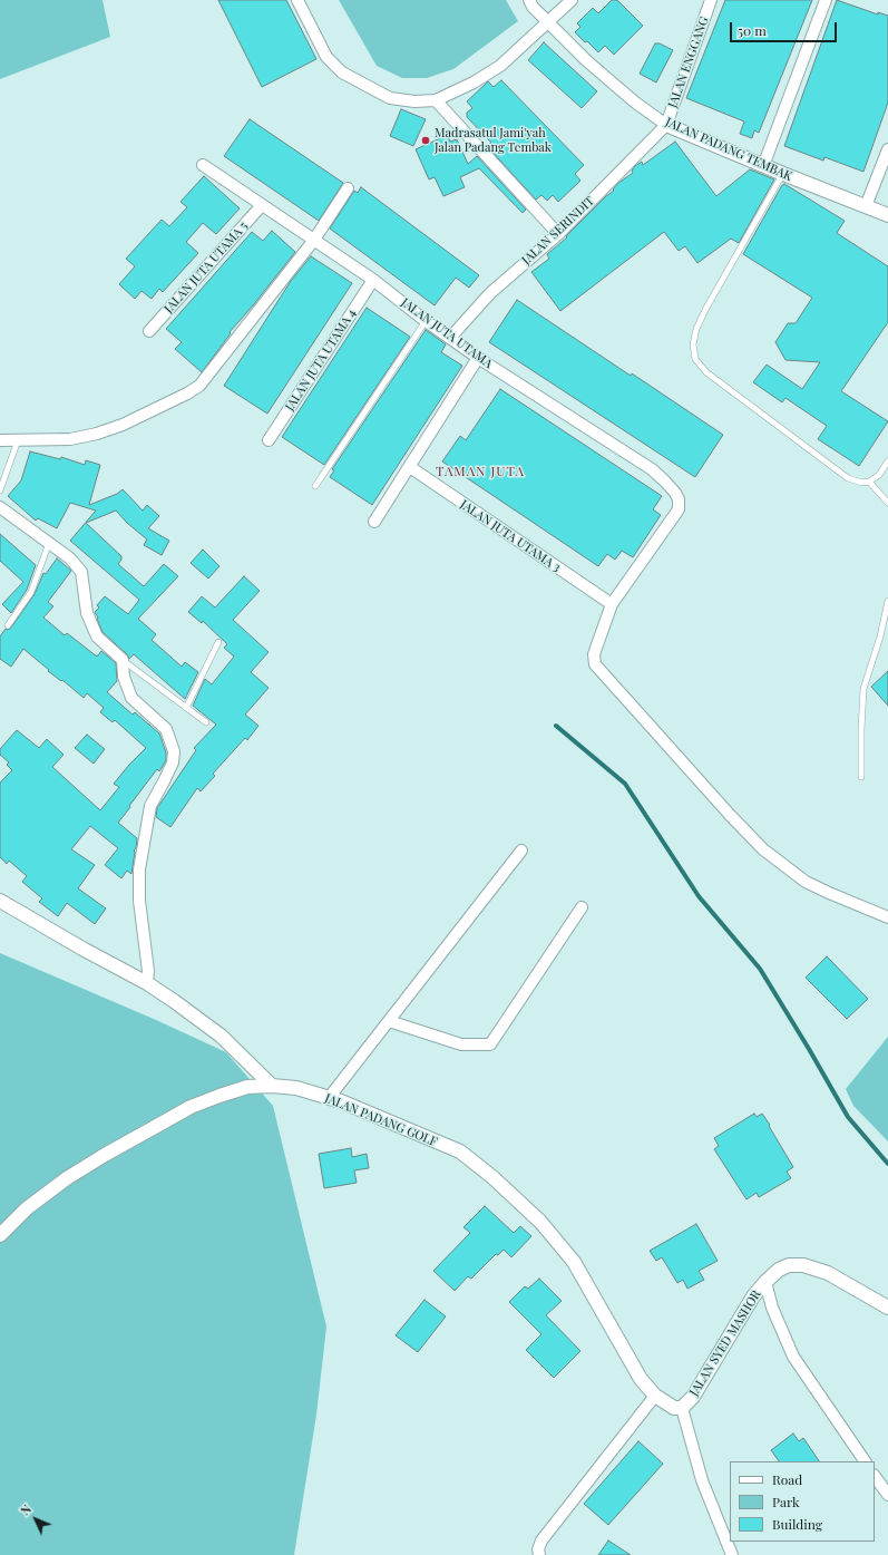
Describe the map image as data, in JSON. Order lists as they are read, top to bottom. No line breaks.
{"streets":{"street":["JALAN ENGGANG","JALAN PADANG TEMBAK","JALAN SERINDIT","JALAN JUTA UTAMA 5","JALAN JUTA UTAMA","JALAN JUTA UTAMA 4","JALAN JUTA UTAMA 3","JALAN PADANG GOLF","JALAN SYED MASHOR"]},"crossings":[["JALAN ENGGANG","JALAN PADANG TEMBAK"],["JALAN ENGGANG","JALAN SERINDIT"],["JALAN PADANG TEMBAK","JALAN SERINDIT"],["JALAN SERINDIT","JALAN JUTA UTAMA"],["JALAN JUTA UTAMA 5","JALAN JUTA UTAMA"],["JALAN JUTA UTAMA","JALAN JUTA UTAMA 4"],["JALAN JUTA UTAMA","JALAN JUTA UTAMA 3"],["JALAN PADANG GOLF","JALAN SYED MASHOR"]],"districts":["TAMAN JUTA"],"places":["Madrasatul Jami'yah Jalan Padang Tembak"],"legend":["Road","Park","Building"],"scale_bar":"50 m","north":"top left"}
